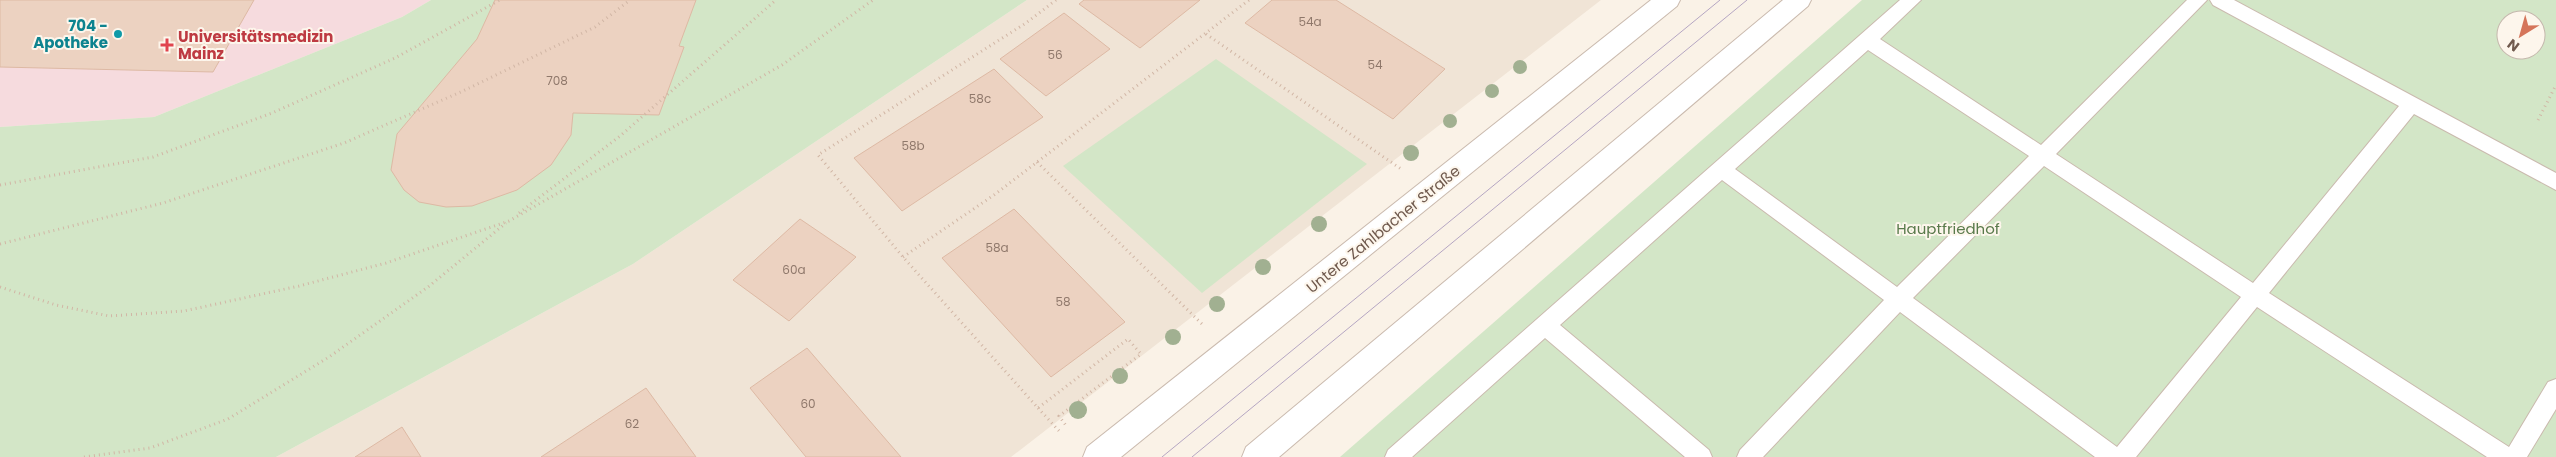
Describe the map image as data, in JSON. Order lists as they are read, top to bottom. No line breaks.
{"streets":{"street":["Untere Zahlbacher Straße"]},"parks":["Hauptfriedhof"],"places":{"other":["704 - Apotheke"],"health":["Universitätsmedizin Mainz"]},"house_numbers":["54a","56","54","708","58c","58b","58a","60a","58","60","62"],"north":"bottom left"}
